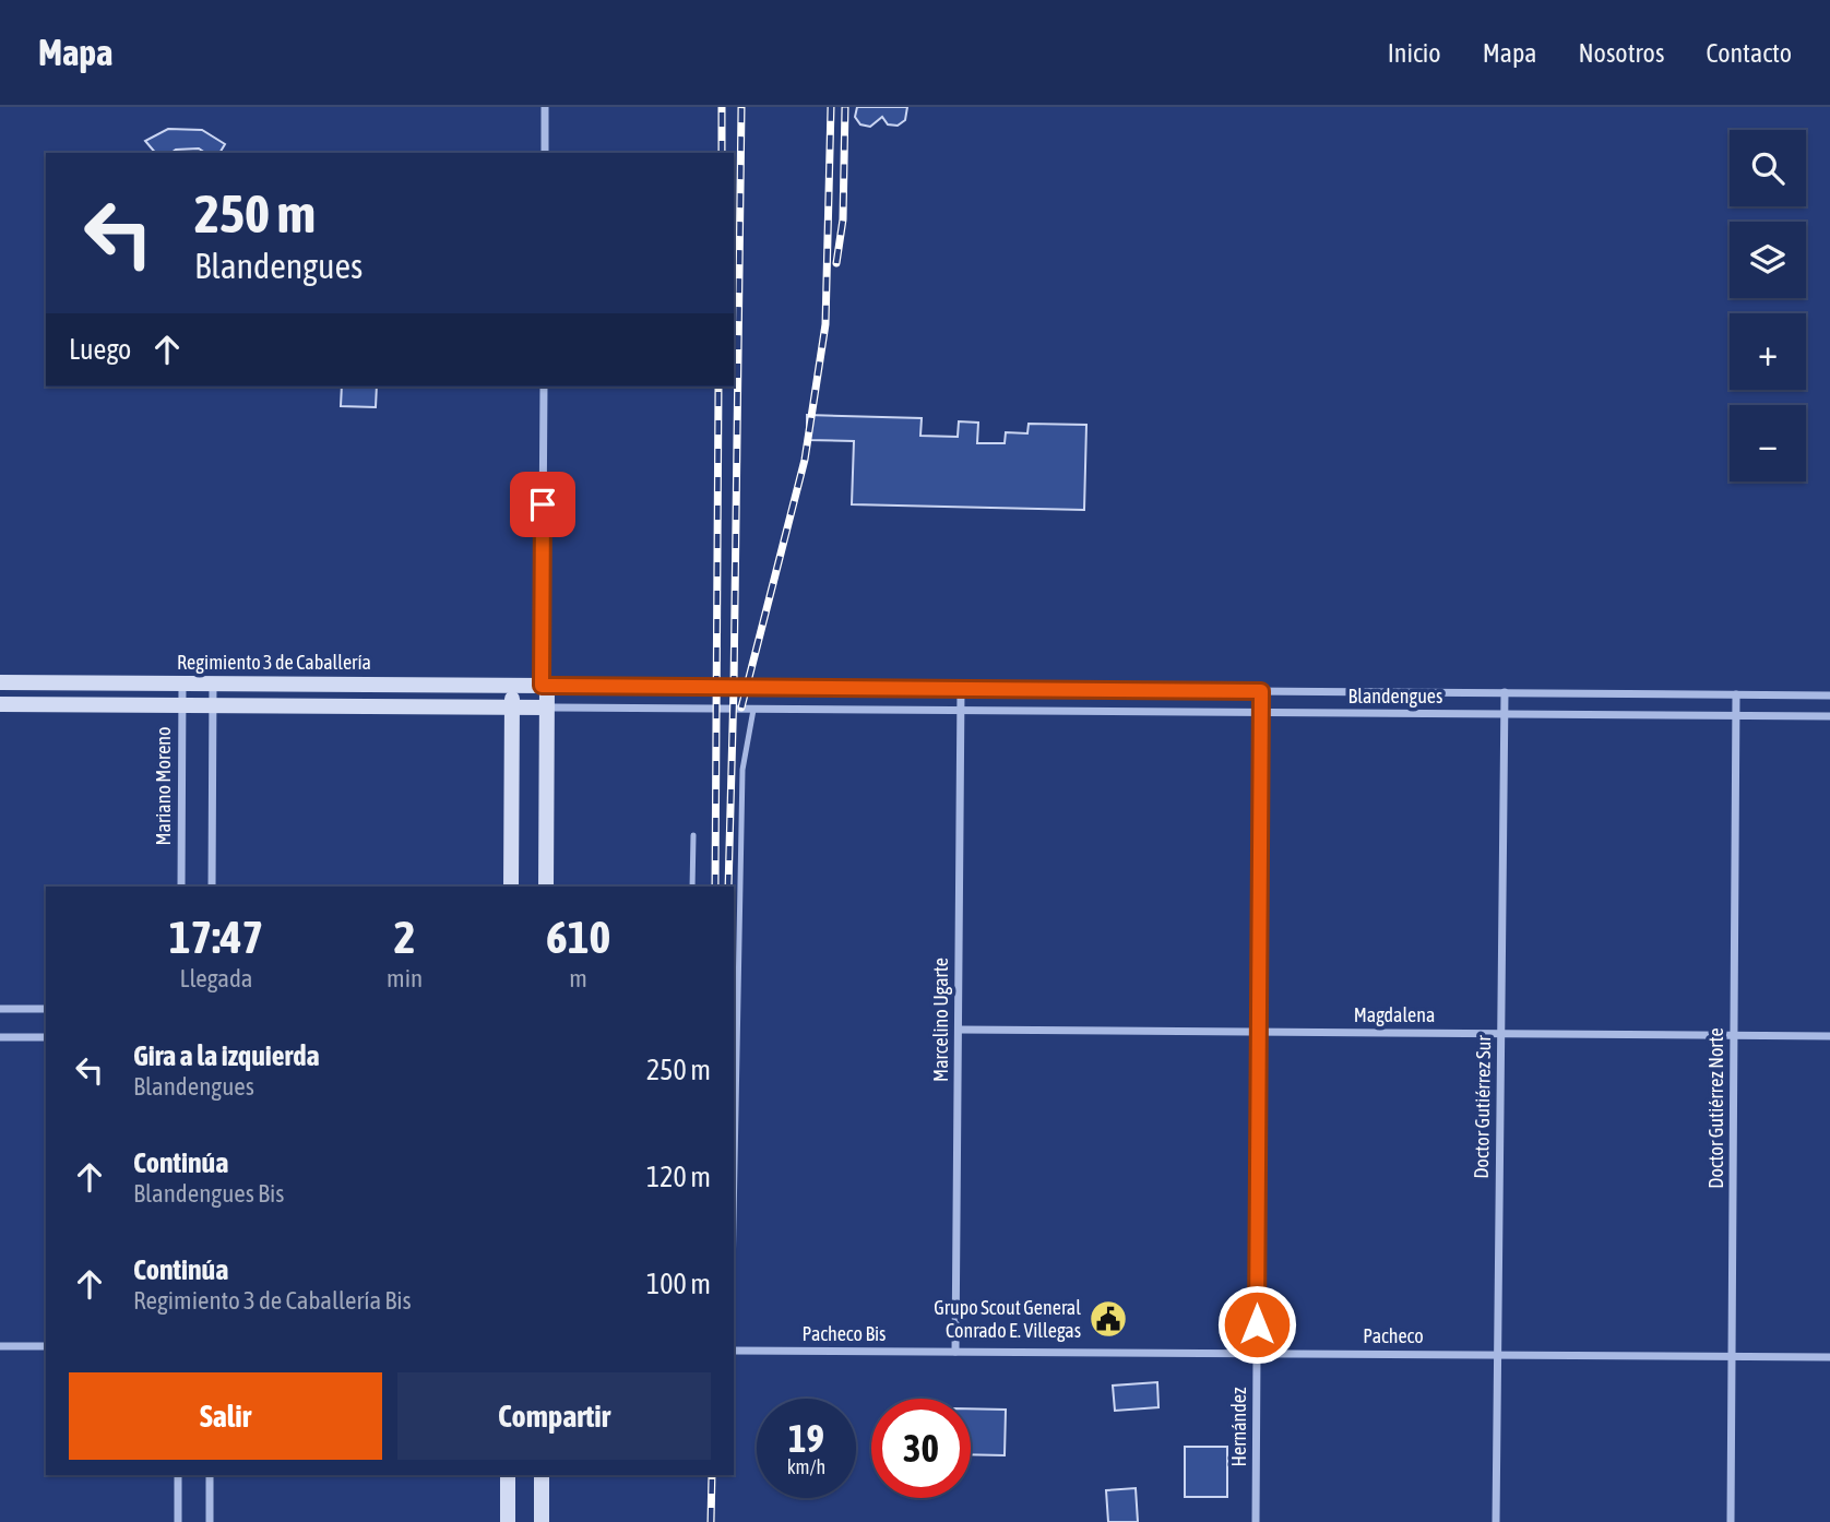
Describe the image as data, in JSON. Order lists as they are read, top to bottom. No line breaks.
{"streets":{"street":["Regimiento 3 de Caballería","Blandengues","Mariano Moreno","Magdalena","Marcelino Ugarte","Doctor Gutiérrez Sur","Doctor Gutiérrez Norte","Pacheco Bis","Pacheco","Hernández"]},"crossings":[["Regimiento 3 de Caballería","Blandengues"],["Regimiento 3 de Caballería","Mariano Moreno"],["Blandengues","Marcelino Ugarte"],["Blandengues","Doctor Gutiérrez Sur"],["Blandengues","Doctor Gutiérrez Norte"],["Blandengues","Hernández"],["Magdalena","Marcelino Ugarte"],["Magdalena","Doctor Gutiérrez Sur"],["Magdalena","Doctor Gutiérrez Norte"],["Magdalena","Hernández"],["Marcelino Ugarte","Pacheco Bis"],["Marcelino Ugarte","Pacheco"],["Doctor Gutiérrez Sur","Pacheco"],["Doctor Gutiérrez Norte","Pacheco"],["Pacheco Bis","Pacheco"],["Pacheco","Hernández"]],"places":{"public building":["Grupo Scout General Conrado E. Villegas"]},"page":{"header":"Mapa","nav":["Inicio","Mapa","Nosotros","Contacto"],"map_buttons":["+","−"],"turn":["250 m","Blandengues"],"then":"Luego","eta":["17:47","Llegada","2","min","610","m"],"list":[{"name":"Gira a la izquierda","note":"Blandengues","value":"250 m"},{"name":"Continúa","note":"Blandengues Bis","value":"120 m"},{"name":"Continúa","note":"Regimiento 3 de Caballería Bis","value":"100 m"}],"buttons":["Salir","Compartir"],"speed":"19 km/h","limit":"30"}}
